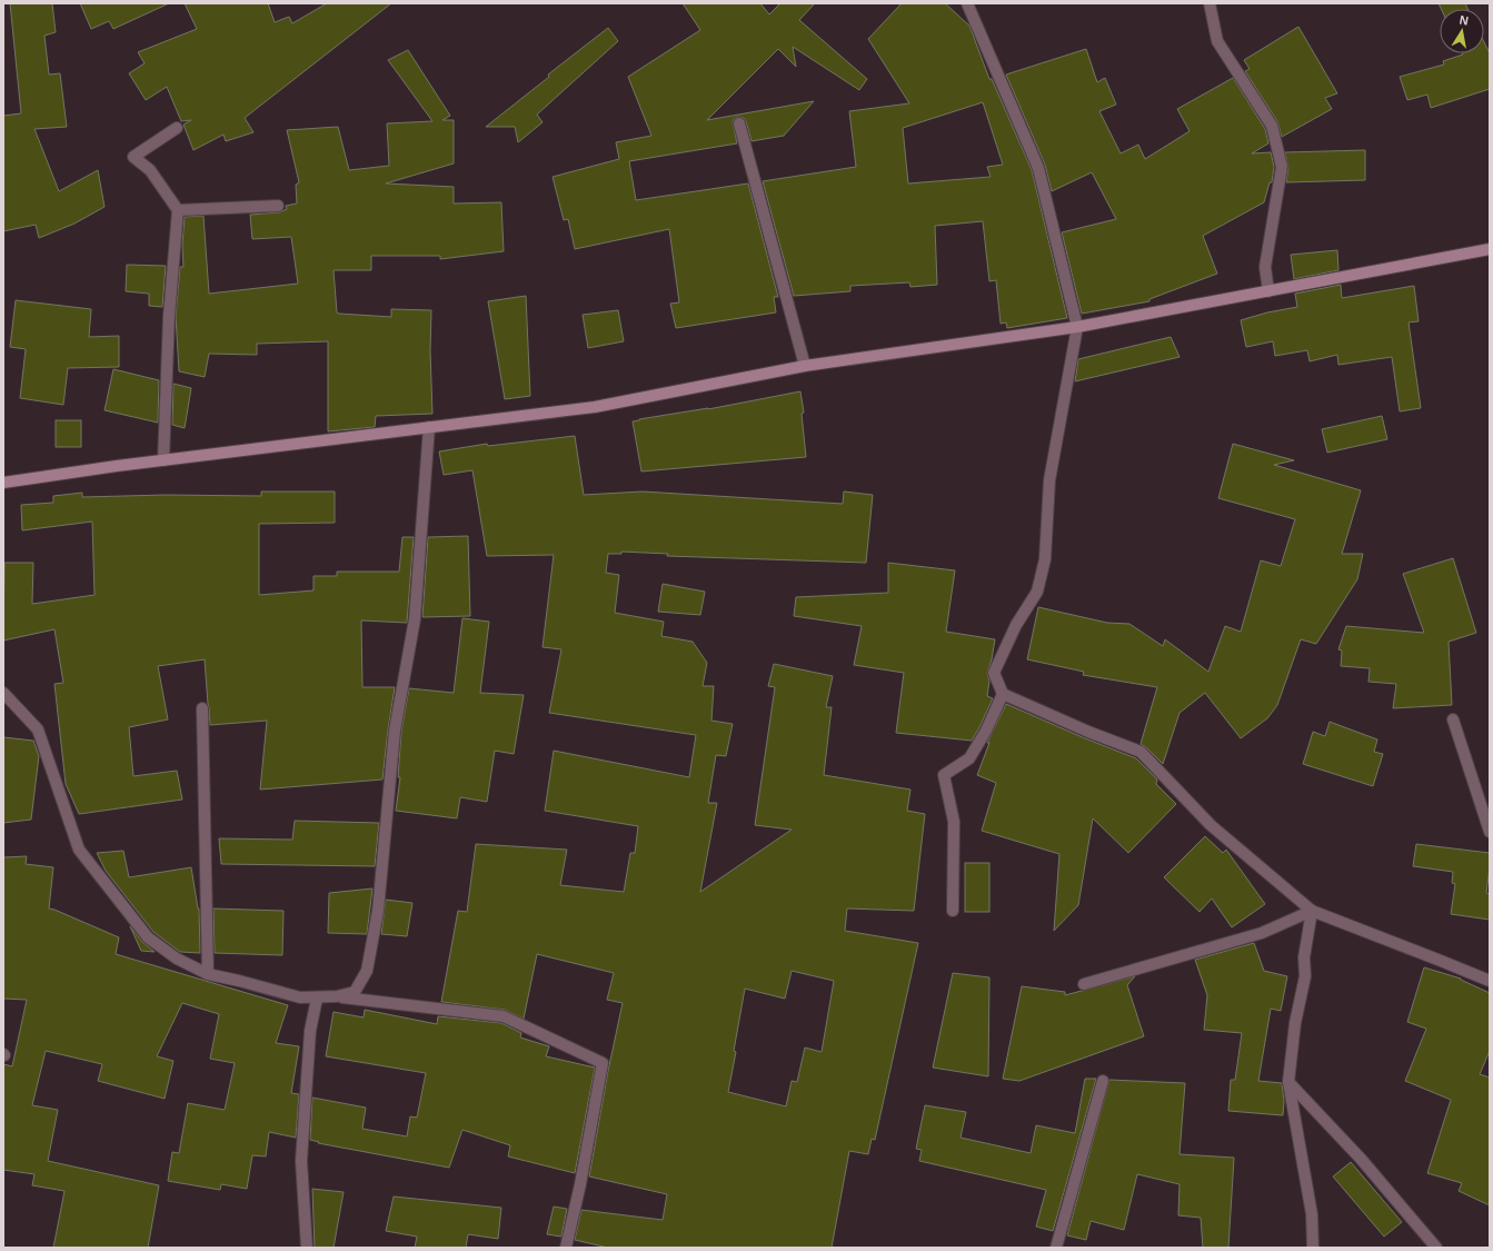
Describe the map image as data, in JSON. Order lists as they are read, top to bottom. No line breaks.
{"north":"top"}
